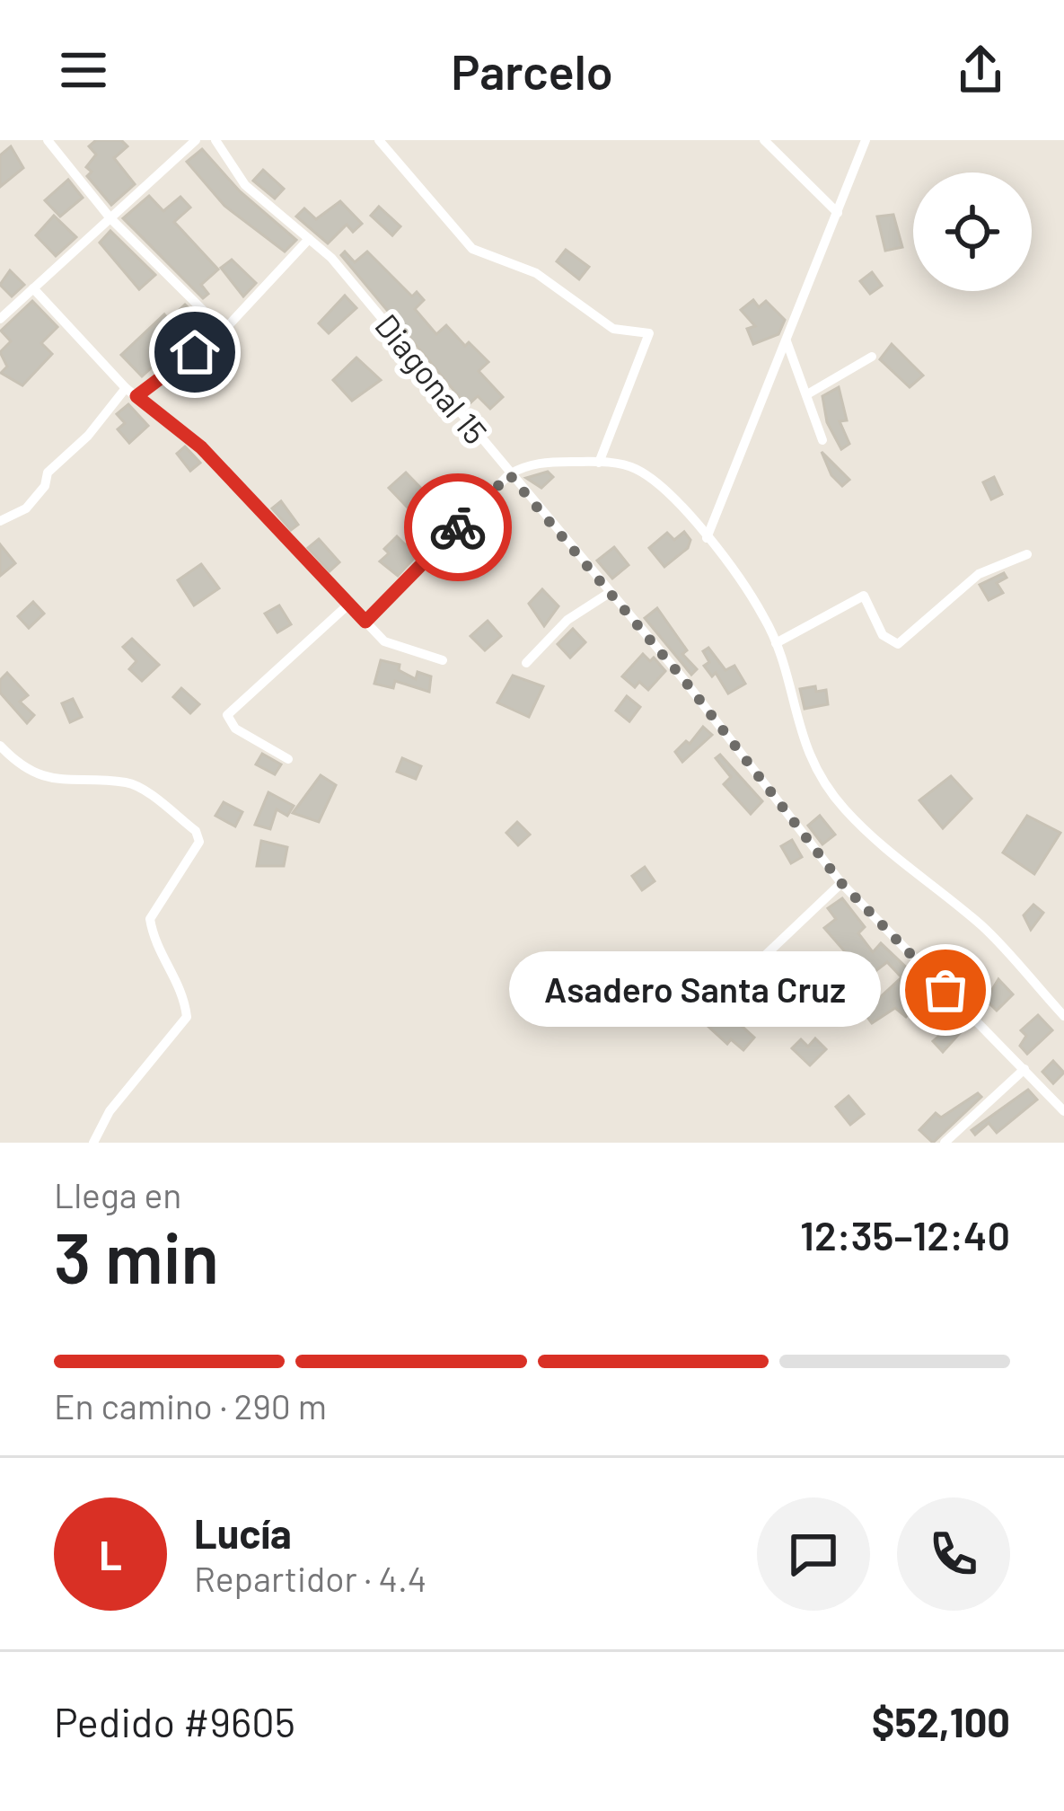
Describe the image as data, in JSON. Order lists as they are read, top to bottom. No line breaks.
{"streets":{"street":["Diagonal 15"]},"places":["Asadero Santa Cruz"],"page":{"header":"Parcelo","bubble":"Asadero Santa Cruz","heading":["3 min","Llega en","12:35–12:40"],"panel":["Lucía","Repartidor · 4.4","Pedido #9605","$52,100"],"bar":"En camino · 290 m","round":"L"}}
